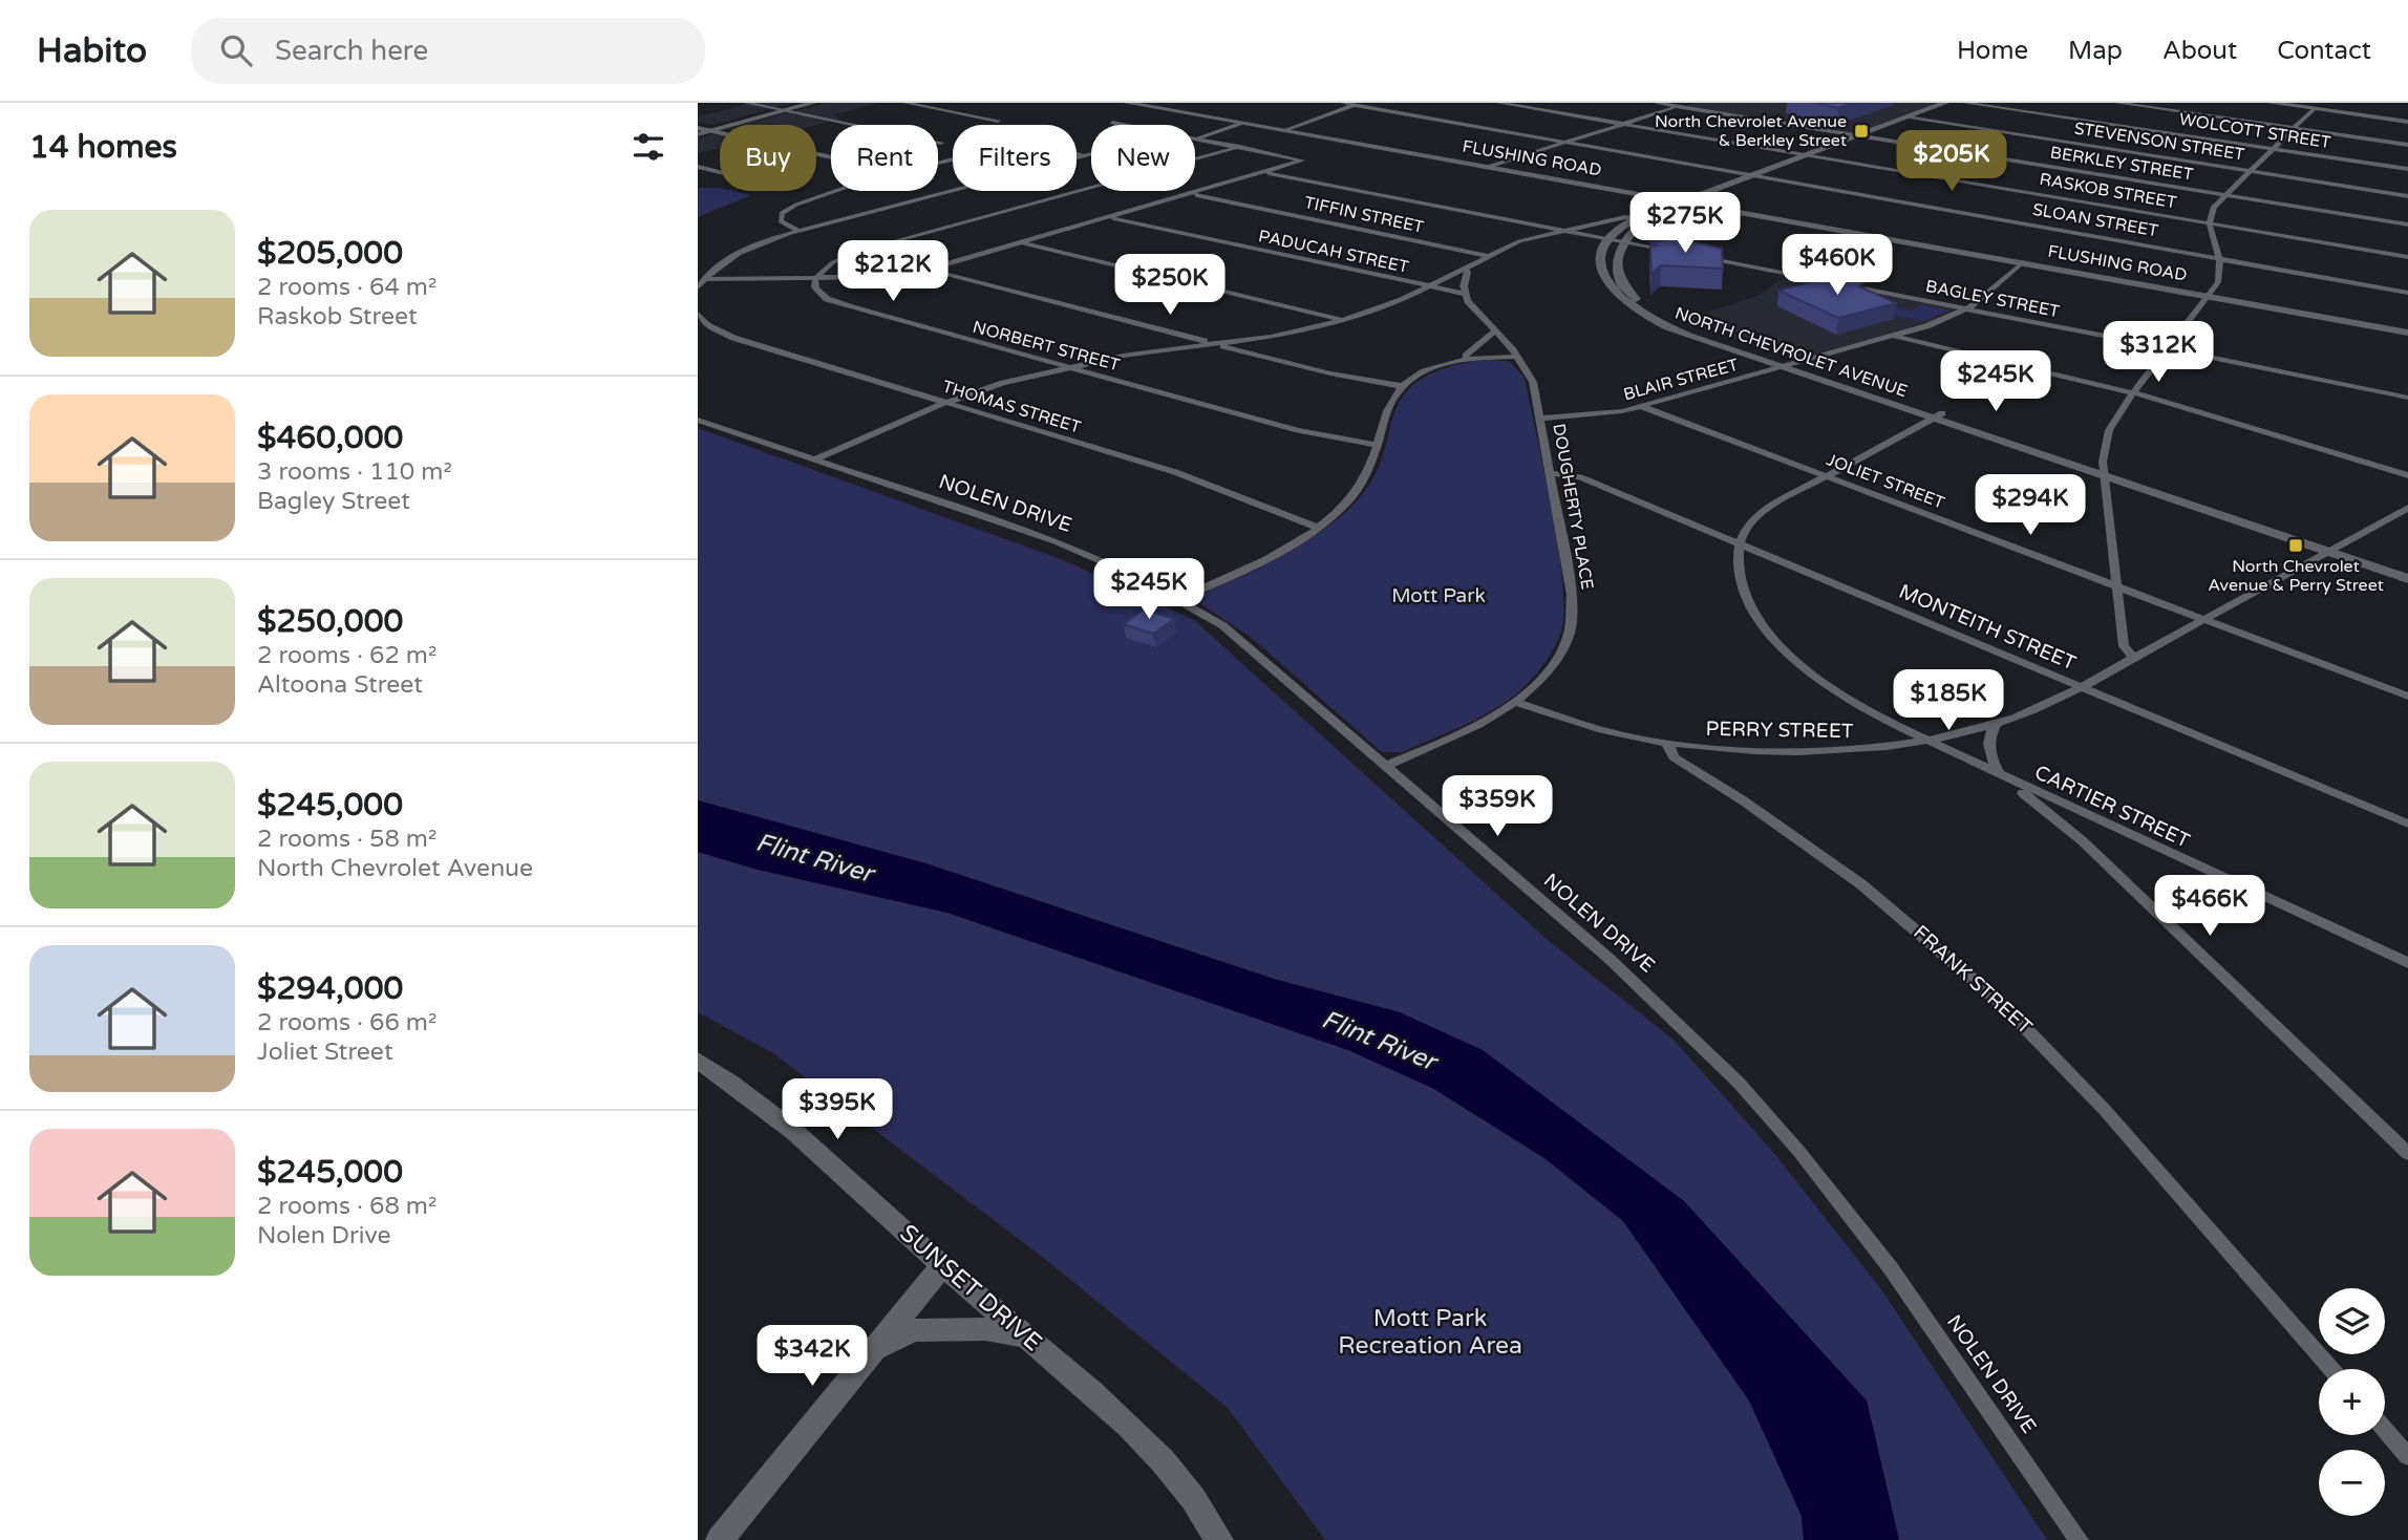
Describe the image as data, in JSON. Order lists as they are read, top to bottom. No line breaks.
{"streets":{"street":["WOLCOTT STREET","STEVENSON STREET","FLUSHING ROAD","BERKLEY STREET","RASKOB STREET","TIFFIN STREET","SLOAN STREET","PADUCAH STREET","BAGLEY STREET","NORBERT STREET","NORTH CHEVROLET AVENUE","BLAIR STREET","THOMAS STREET","JOLIET STREET","NOLEN DRIVE","DOUGHERTY PLACE","MONTEITH STREET","PERRY STREET","CARTIER STREET","FRANK STREET","SUNSET DRIVE"]},"crossings":[["FLUSHING ROAD","BLAIR STREET"],["PADUCAH STREET","DOUGHERTY PLACE"],["BAGLEY STREET","BLAIR STREET"],["NORTH CHEVROLET AVENUE","BLAIR STREET"],["NORTH CHEVROLET AVENUE","PERRY STREET"],["BLAIR STREET","JOLIET STREET"],["BLAIR STREET","DOUGHERTY PLACE"],["JOLIET STREET","PERRY STREET"],["NOLEN DRIVE","DOUGHERTY PLACE"],["DOUGHERTY PLACE","MONTEITH STREET"],["MONTEITH STREET","PERRY STREET"],["MONTEITH STREET","CARTIER STREET"],["PERRY STREET","CARTIER STREET"],["PERRY STREET","FRANK STREET"]],"water":["Flint River"],"parks":["Mott Park","Mott Park Recreation Area"],"places":{"transit":["North Chevrolet Avenue & Berkley Street","North Chevrolet Avenue & Perry Street"]},"page":{"header":"Habito","search":"Search here","nav":["Home","Map","About","Contact"],"heading":"14 homes","chip":["Buy","Rent","Filters","New"],"price":["$205K","$275K","$460K","$212K","$250K","$312K","$245K","$294K","$245K","$185K","$359K","$466K","$395K","$342K"],"list":[{"name":"$205,000","note":"2 rooms · 64 m² · Raskob Street"},{"name":"$460,000","note":"3 rooms · 110 m² · Bagley Street"},{"name":"$250,000","note":"2 rooms · 62 m² · Altoona Street"},{"name":"$245,000","note":"2 rooms · 58 m² · North Chevrolet Avenue"},{"name":"$294,000","note":"2 rooms · 66 m² · Joliet Street"},{"name":"$245,000","note":"2 rooms · 68 m² · Nolen Drive"}],"map_buttons":["+","−"]}}
